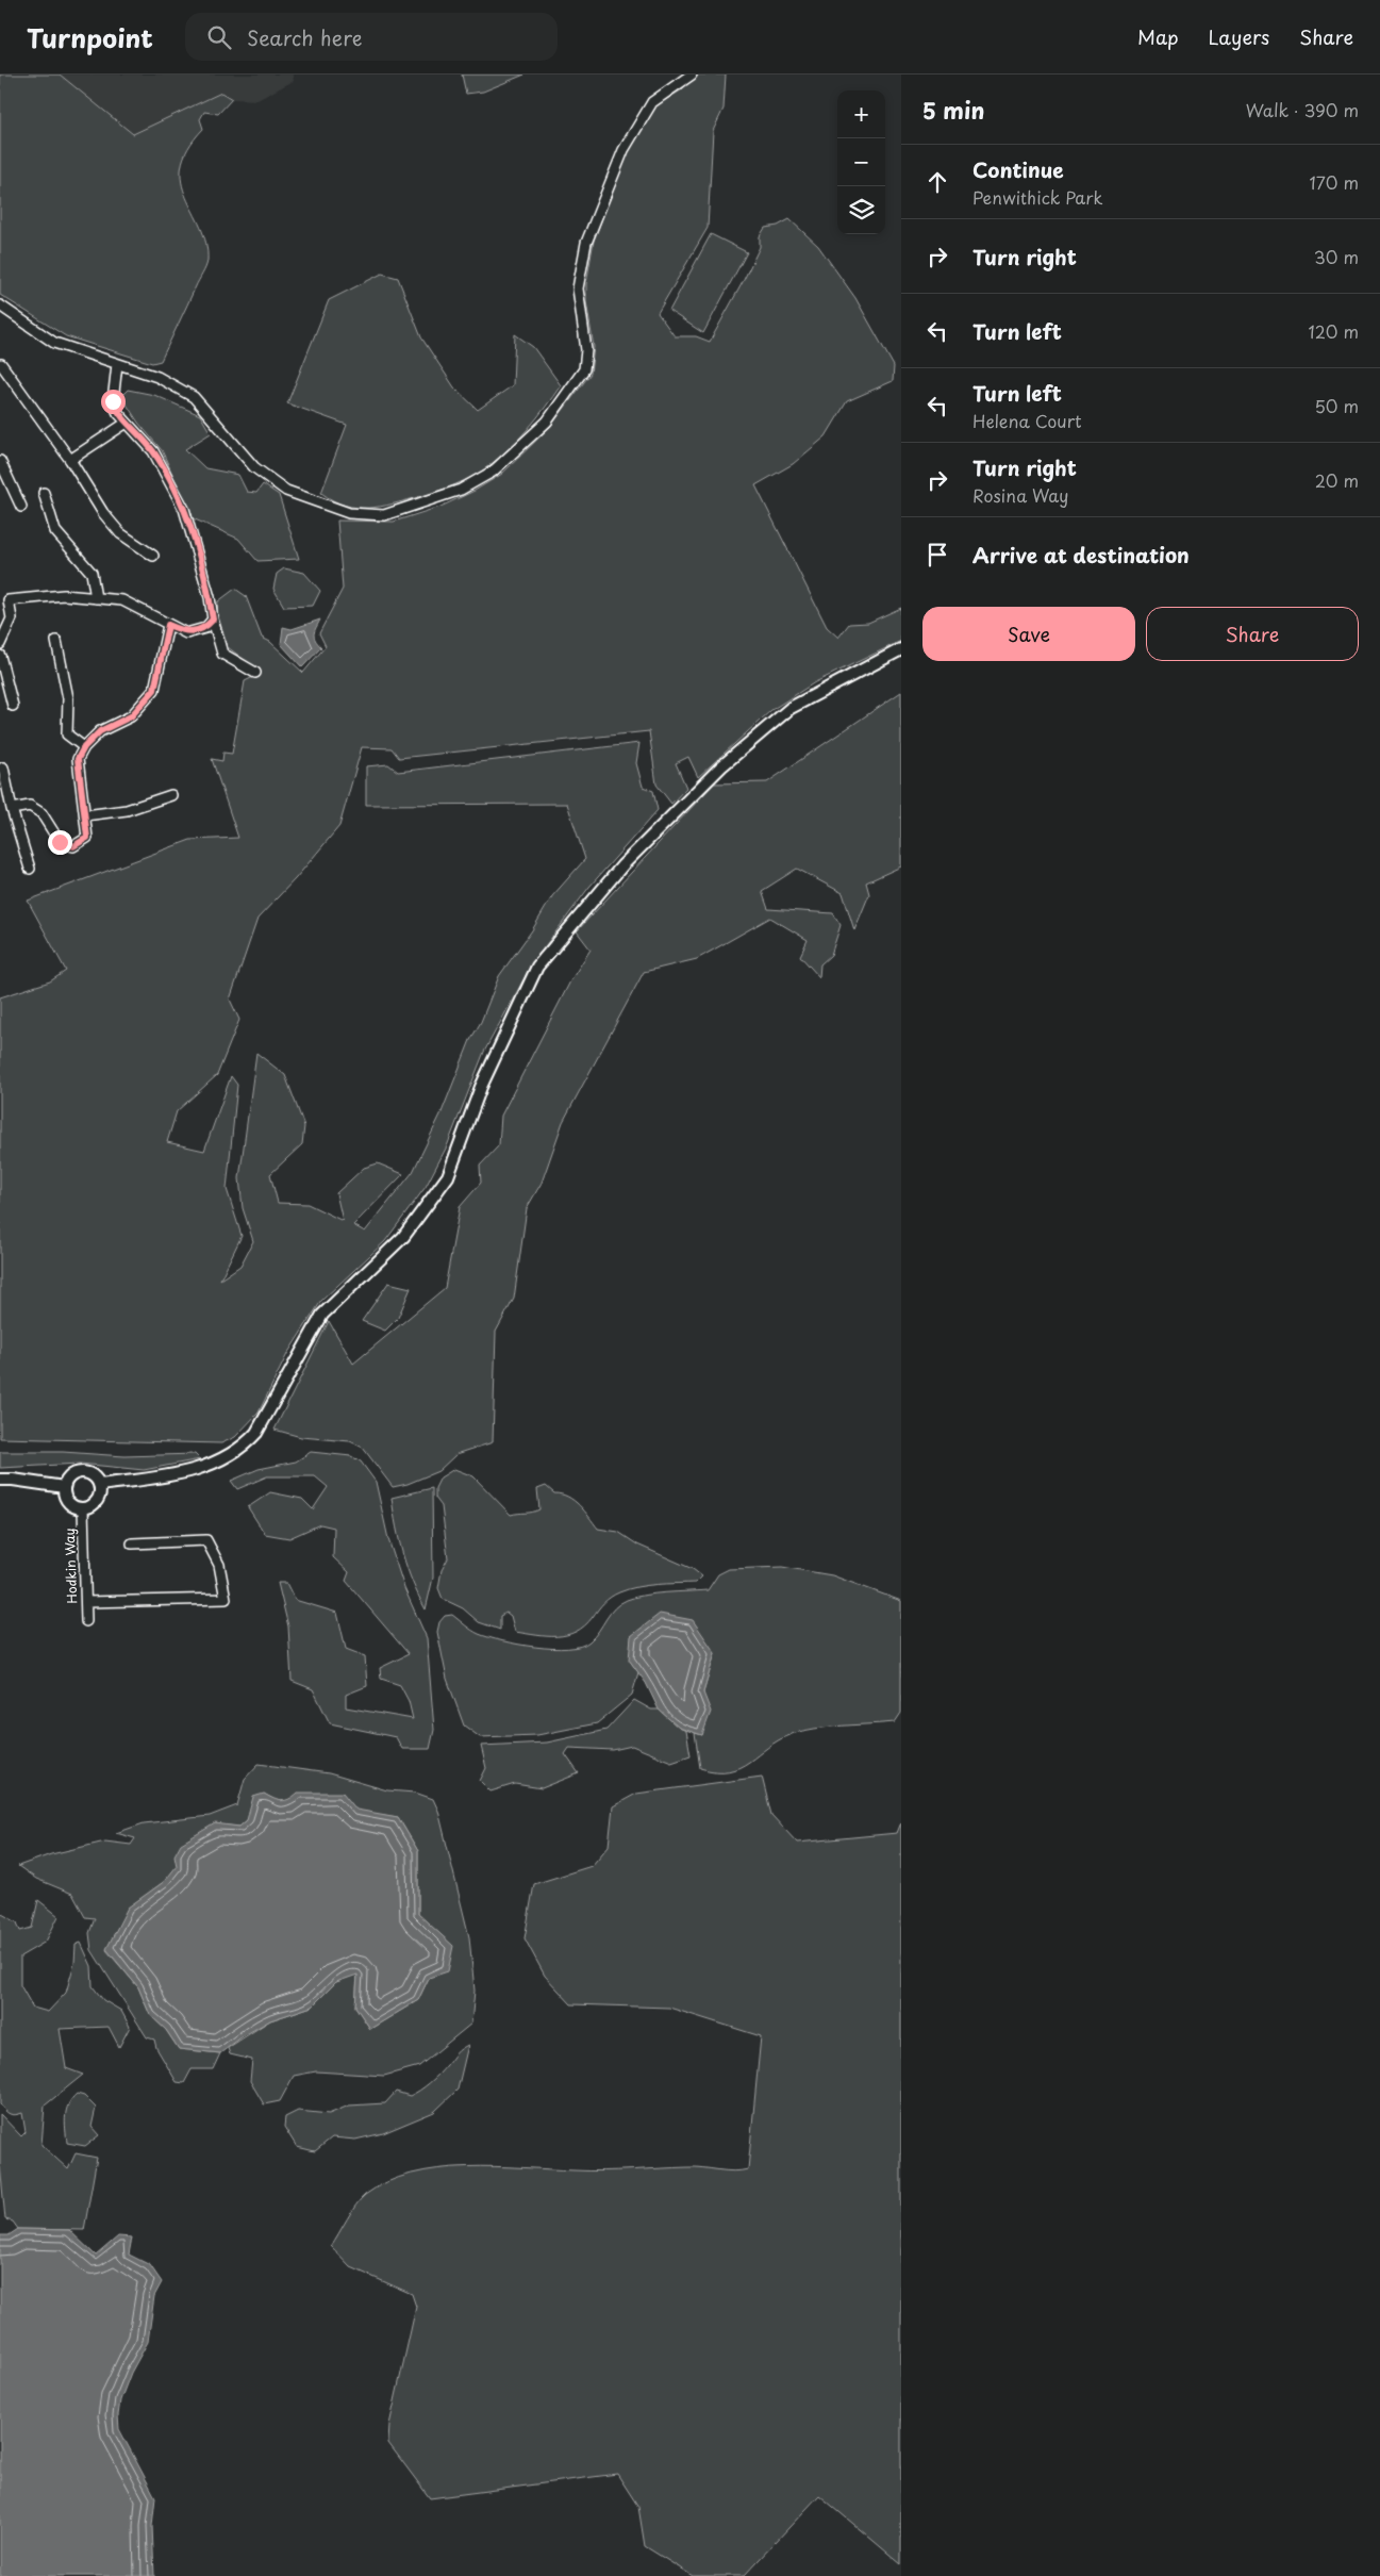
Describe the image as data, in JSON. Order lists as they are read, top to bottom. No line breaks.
{"streets":{"street":["Hodkin Way"]},"page":{"header":"Turnpoint","search":"Search here","nav":["Map","Layers","Share"],"heading":["5 min","Walk · 390 m"],"map_buttons":["+","−"],"list":[["Continue","Penwithick Park","170 m"],["Turn right","30 m"],["Turn left","120 m"],["Turn left","Helena Court","50 m"],["Turn right","Rosina Way","20 m"],"Arrive at destination"],"buttons":["Save","Share"]}}
